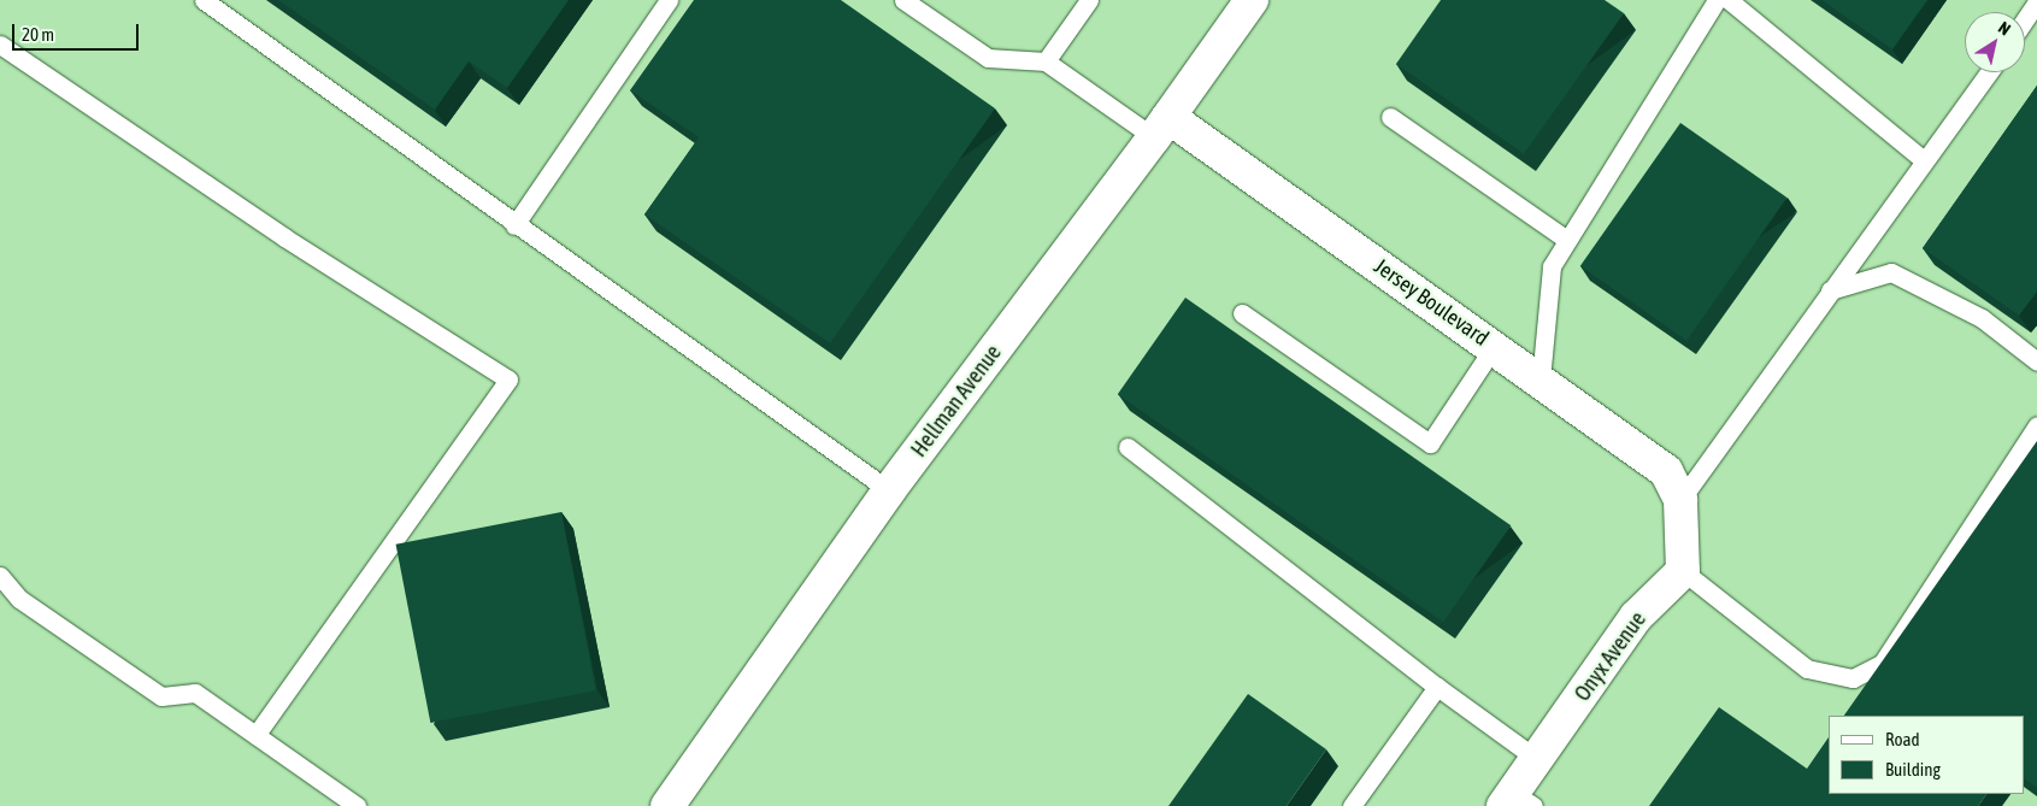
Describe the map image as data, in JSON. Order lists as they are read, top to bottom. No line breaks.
{"streets":{"street":["Jersey Boulevard","Hellman Avenue","Onyx Avenue"]},"crossings":[["Jersey Boulevard","Hellman Avenue"]],"legend":["Road","Building"],"scale_bar":"20 m","north":"top right"}
